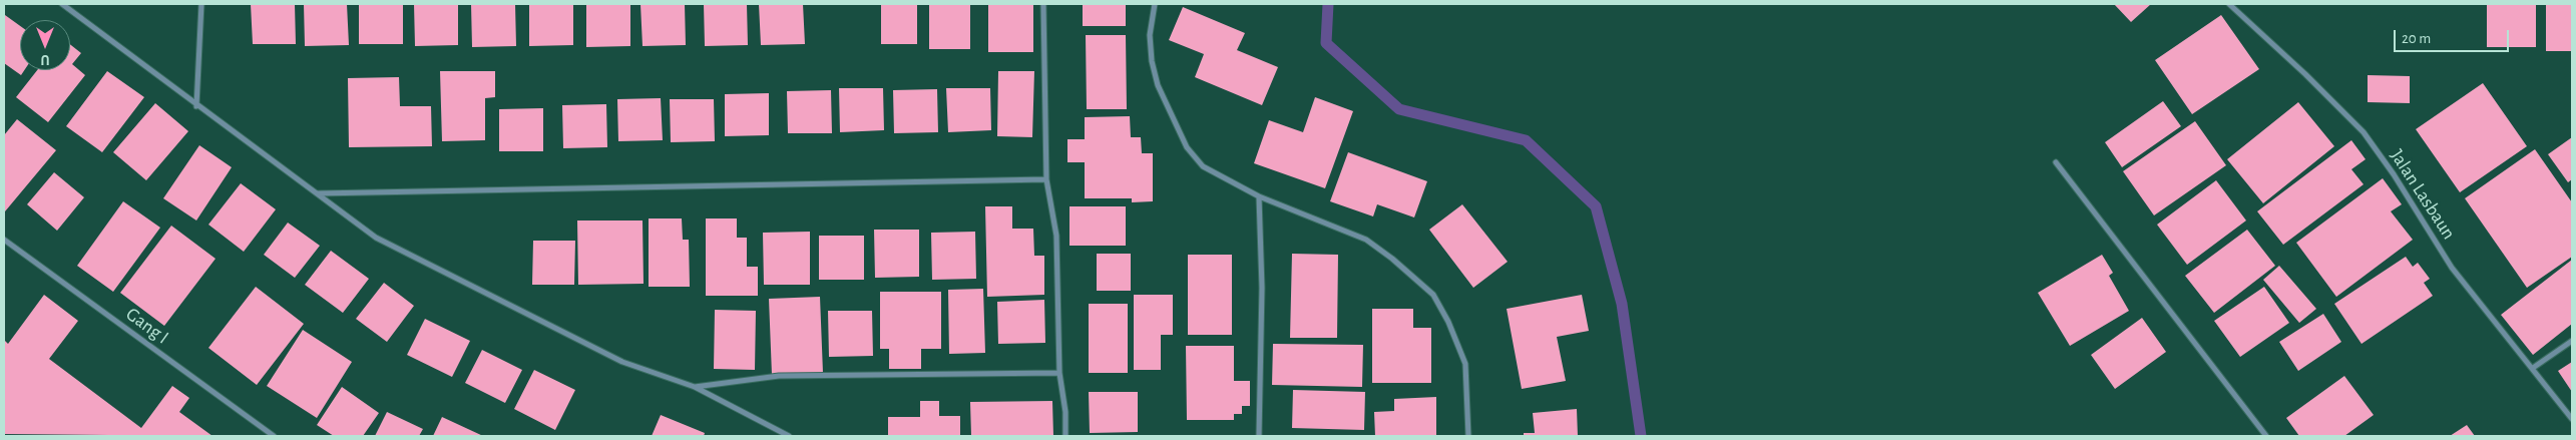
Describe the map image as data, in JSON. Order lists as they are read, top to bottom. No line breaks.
{"streets":{"street":["Jalan Lasbaun","Gang I"]},"scale_bar":"20 m","north":"bottom"}
